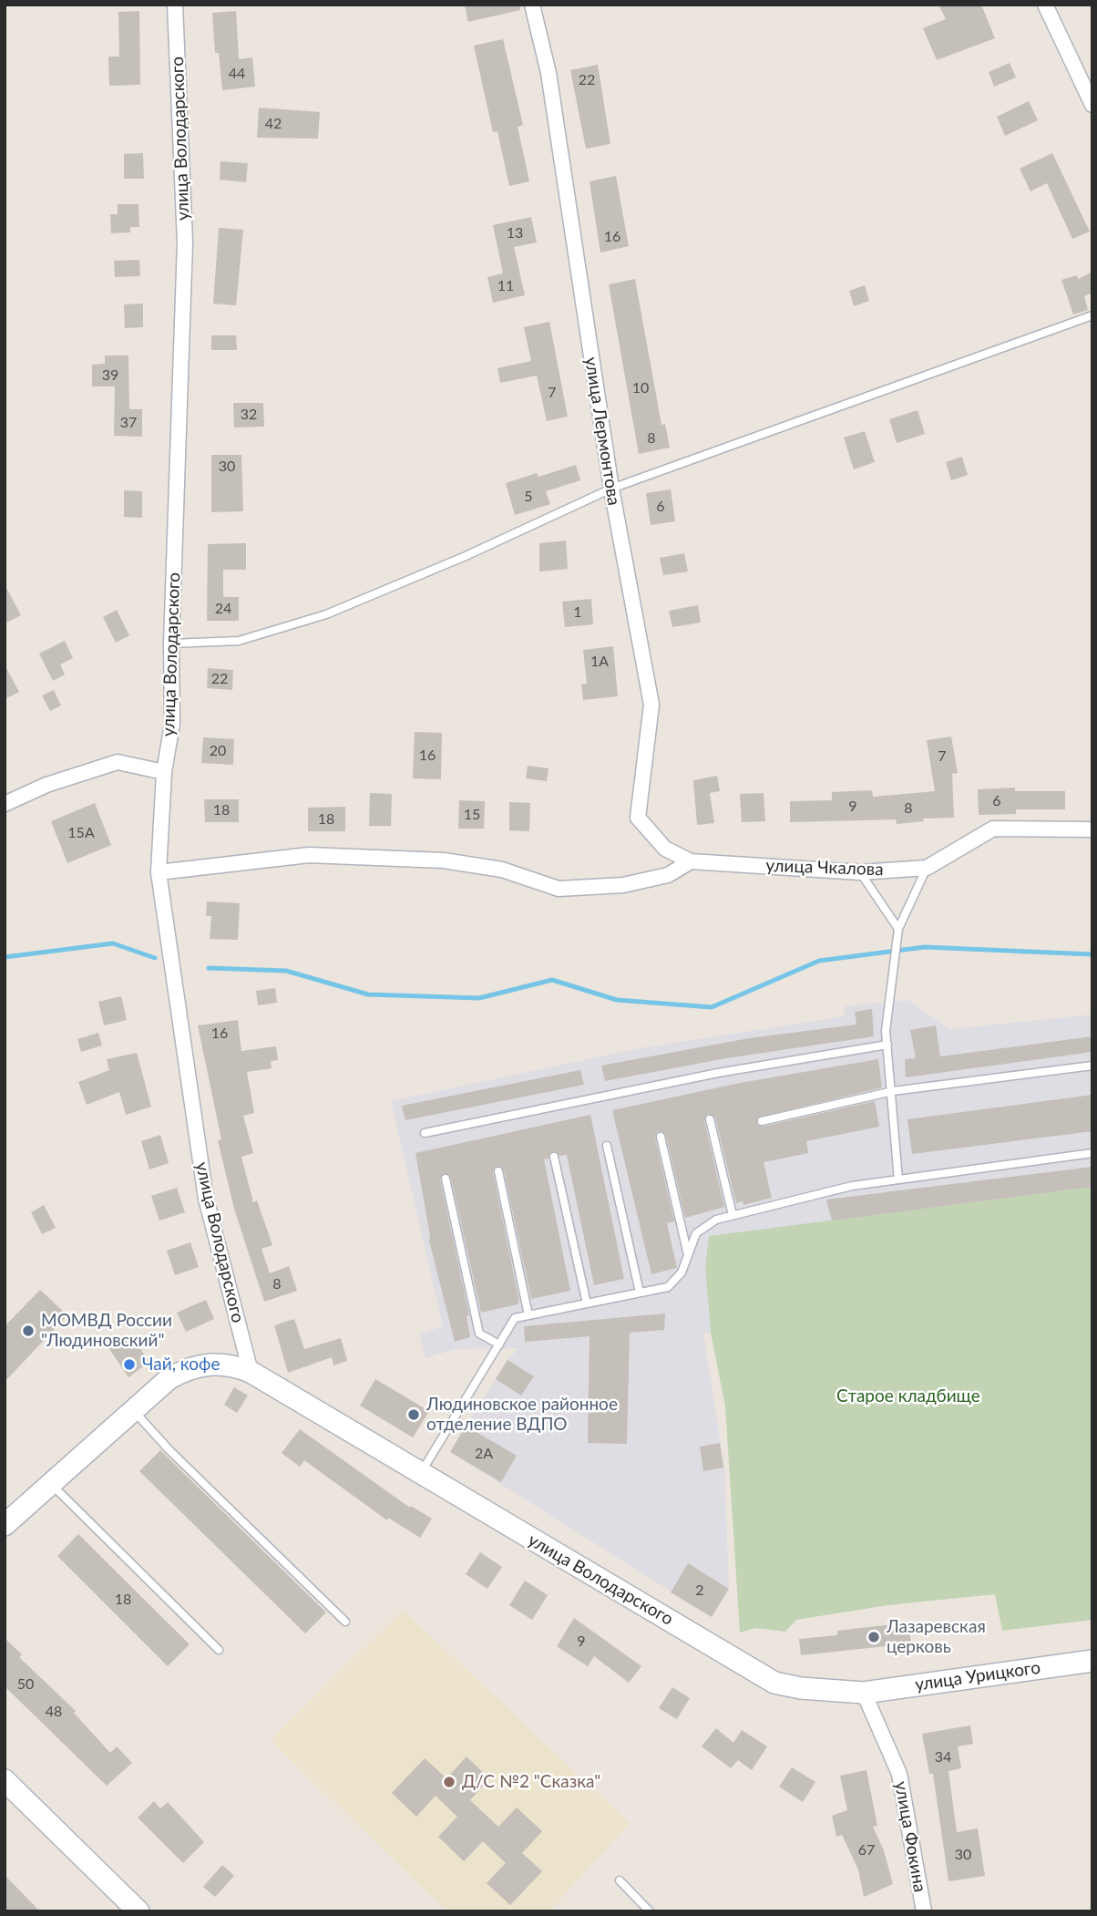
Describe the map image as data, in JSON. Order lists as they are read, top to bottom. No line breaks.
{"streets":{"street":["улица Володарского","улица Лермонтова","улица Чкалова","улица Урицкого","улица Фокина"]},"crossings":[["улица Володарского","улица Урицкого"],["улица Володарского","улица Фокина"],["улица Лермонтова","улица Чкалова"],["улица Урицкого","улица Фокина"]],"parks":["Старое кладбище"],"places":["МОМВД России \"Людиновский\"","Чай, кофе","Людиновское районное отделение ВДПО","Лазаревская церковь","Д/С №2 \"Сказка\""],"house_numbers":["44","22","42","13","16","11","39","10","7","32","37","8","30","5","6","24","1","1А","22","20","16","7","6","9","8","18","15","18","15А","16","8","2А","2","18","9","50","48","34","67","30"]}
